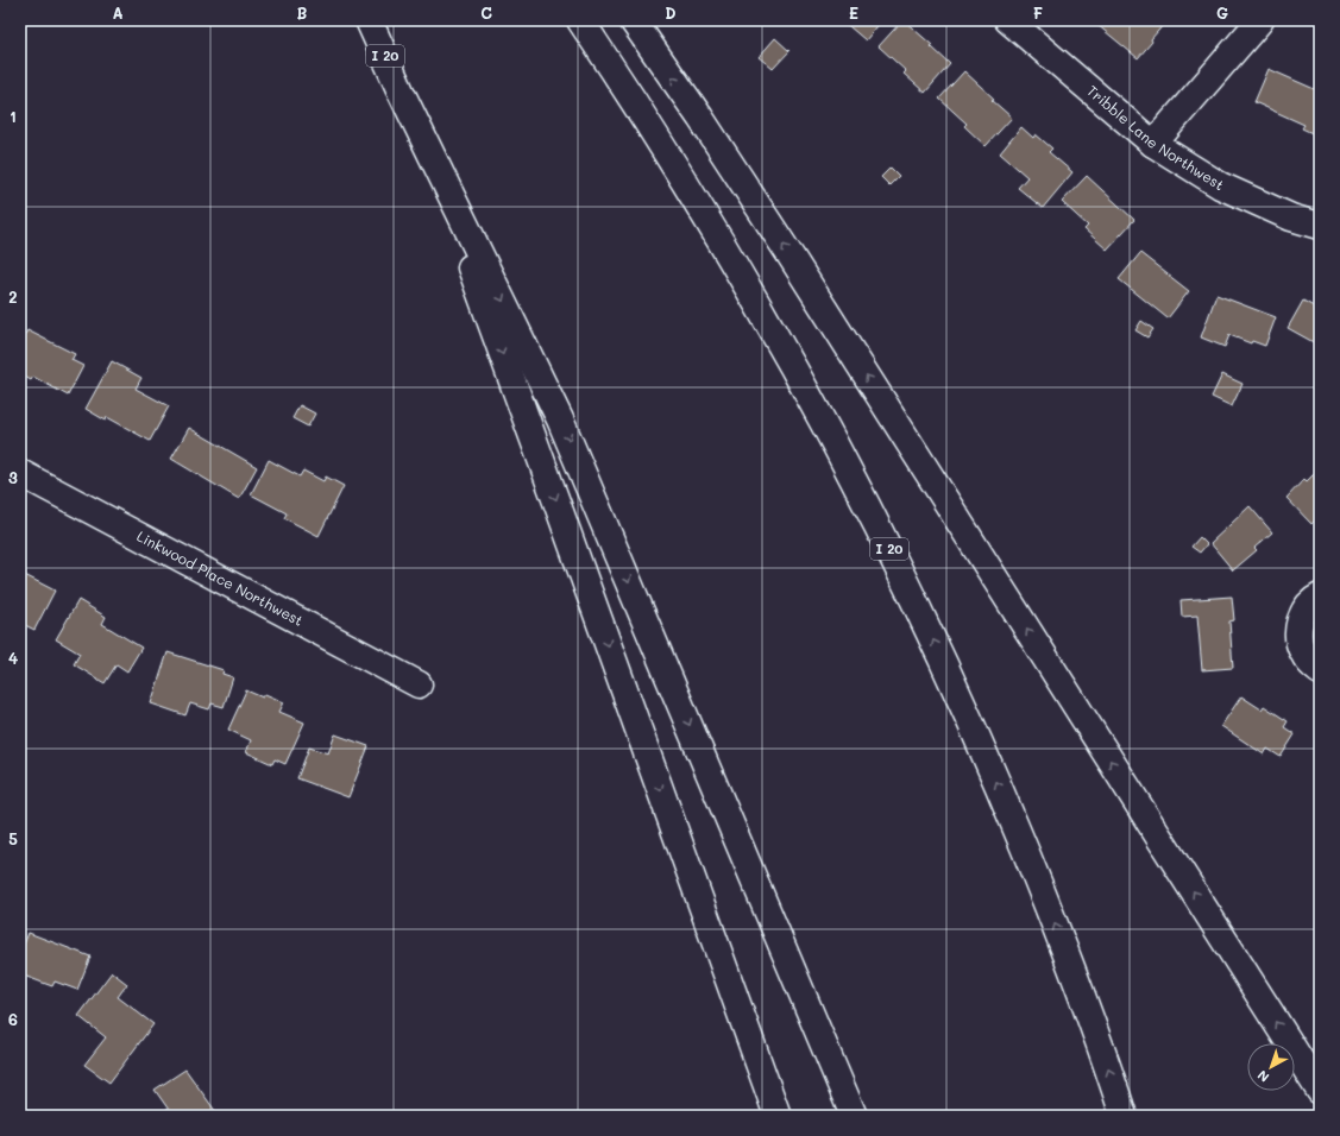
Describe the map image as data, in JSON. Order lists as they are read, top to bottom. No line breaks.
{"streets":{"main road":["I 20","Tribble Lane Northwest","Linkwood Place Northwest"]},"north":"bottom left","grid":{"columns":["A","B","C","D","E","F","G"],"rows":["1","2","3","4","5","6"]}}
